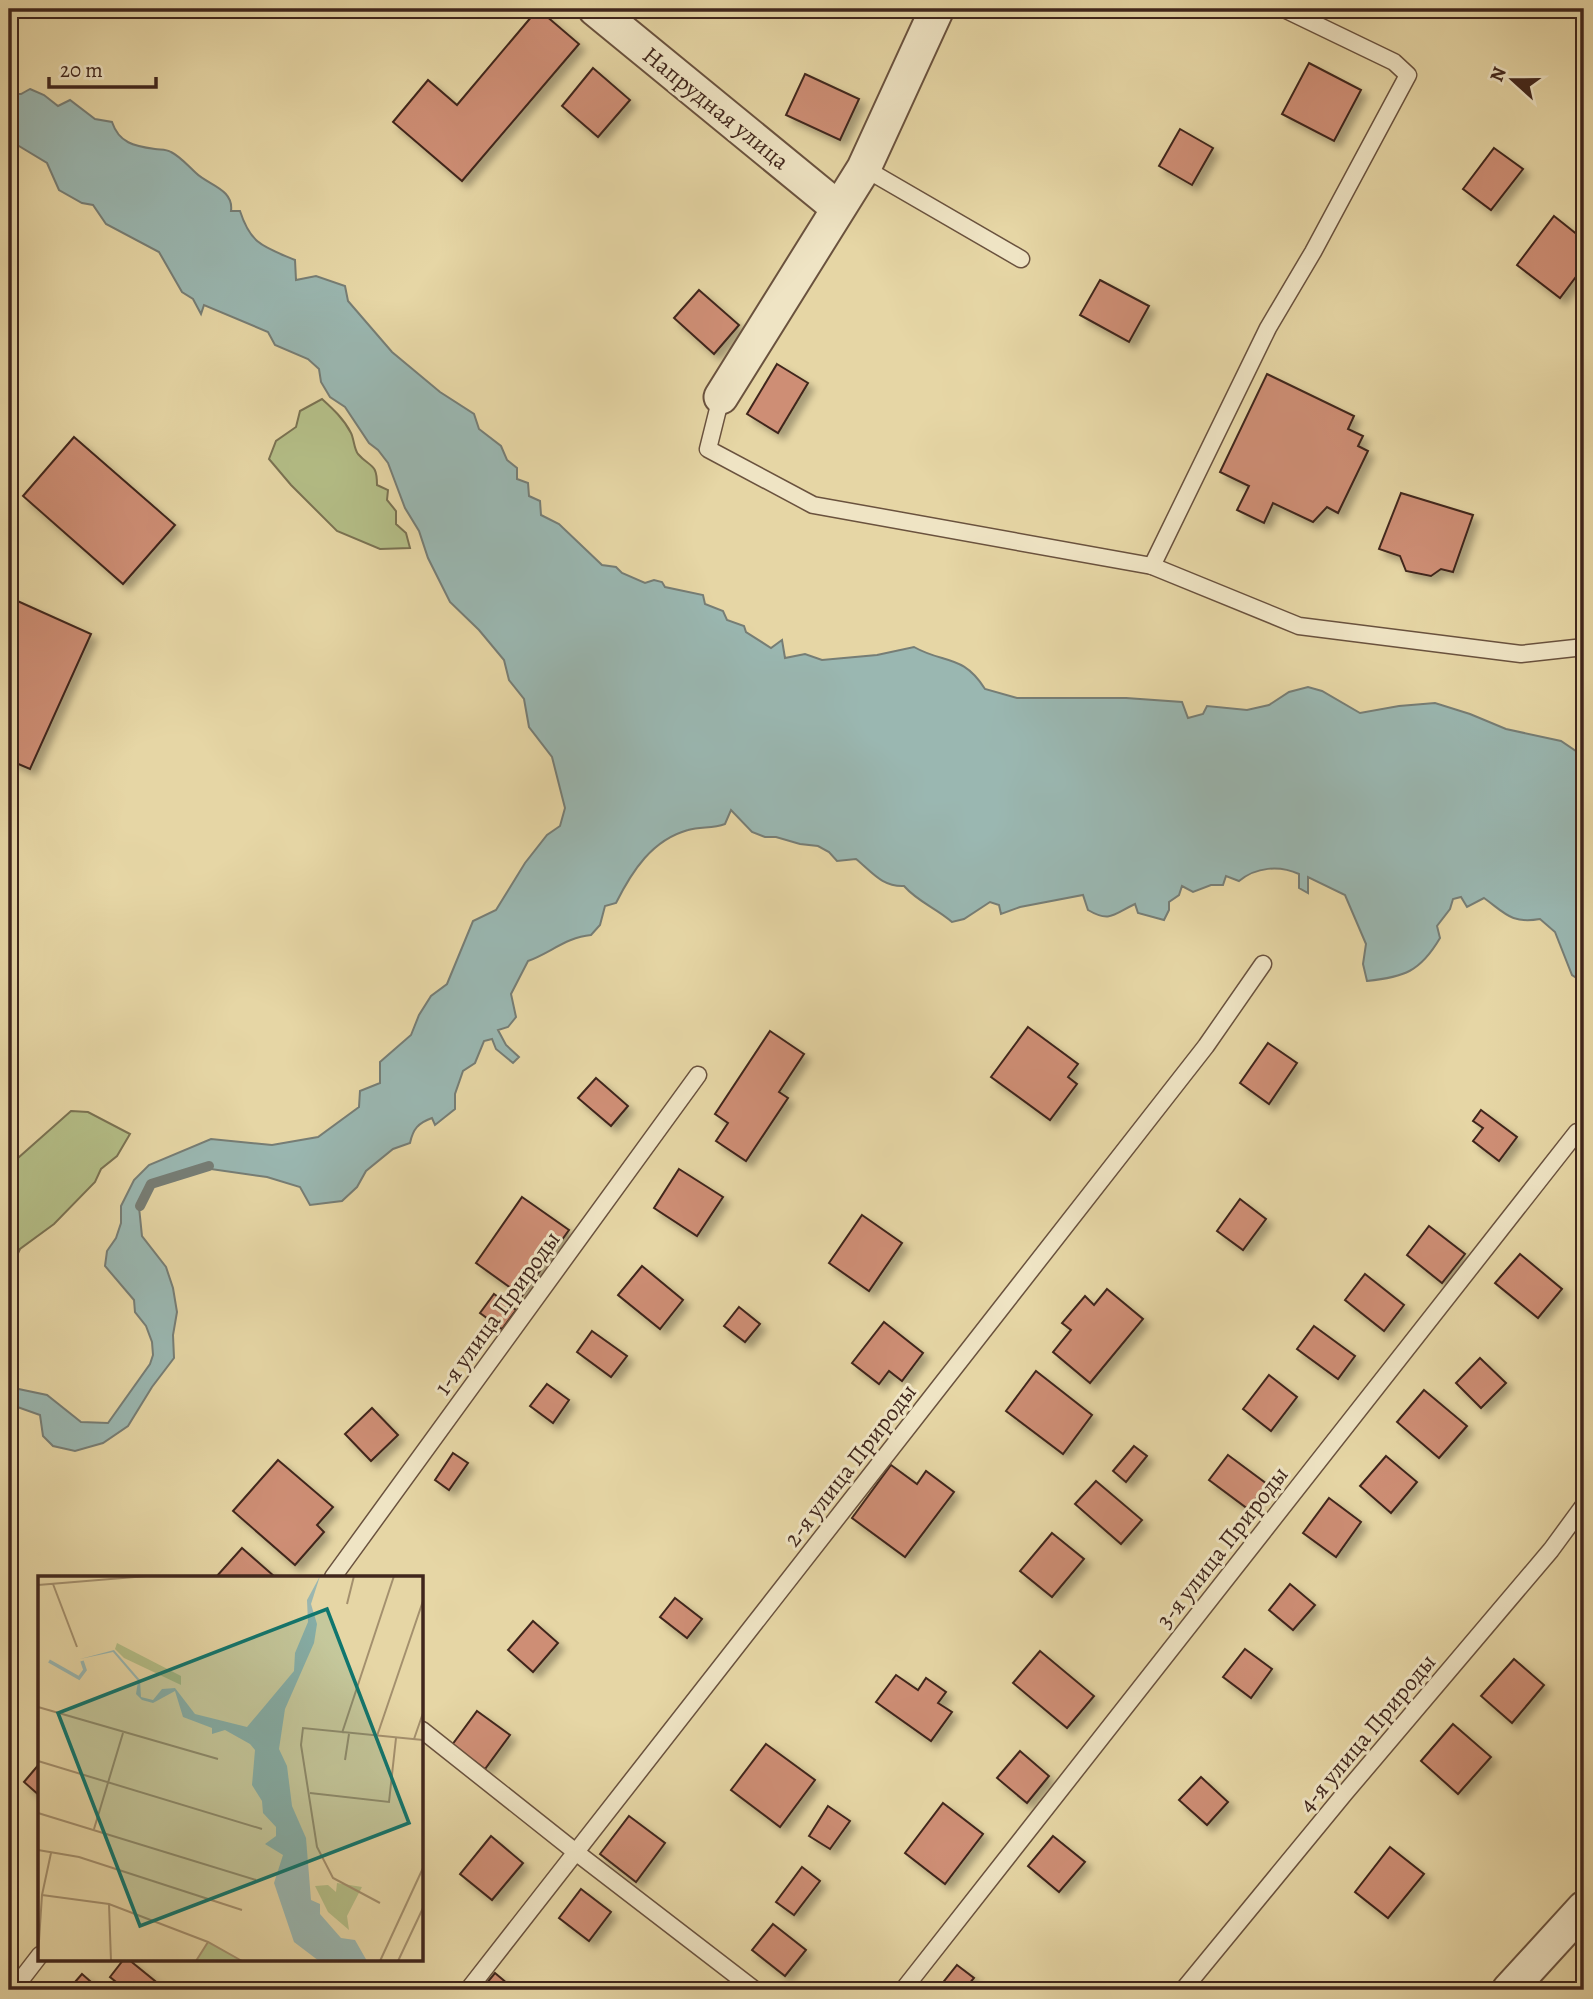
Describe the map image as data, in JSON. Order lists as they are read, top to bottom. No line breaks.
{"streets":{"street":["Напрудная улица"],"lane":["1-я улица Природы","2-я улица Природы","3-я улица Природы","4-я улица Природы"]},"scale_bar":"20 m","north":"left"}
